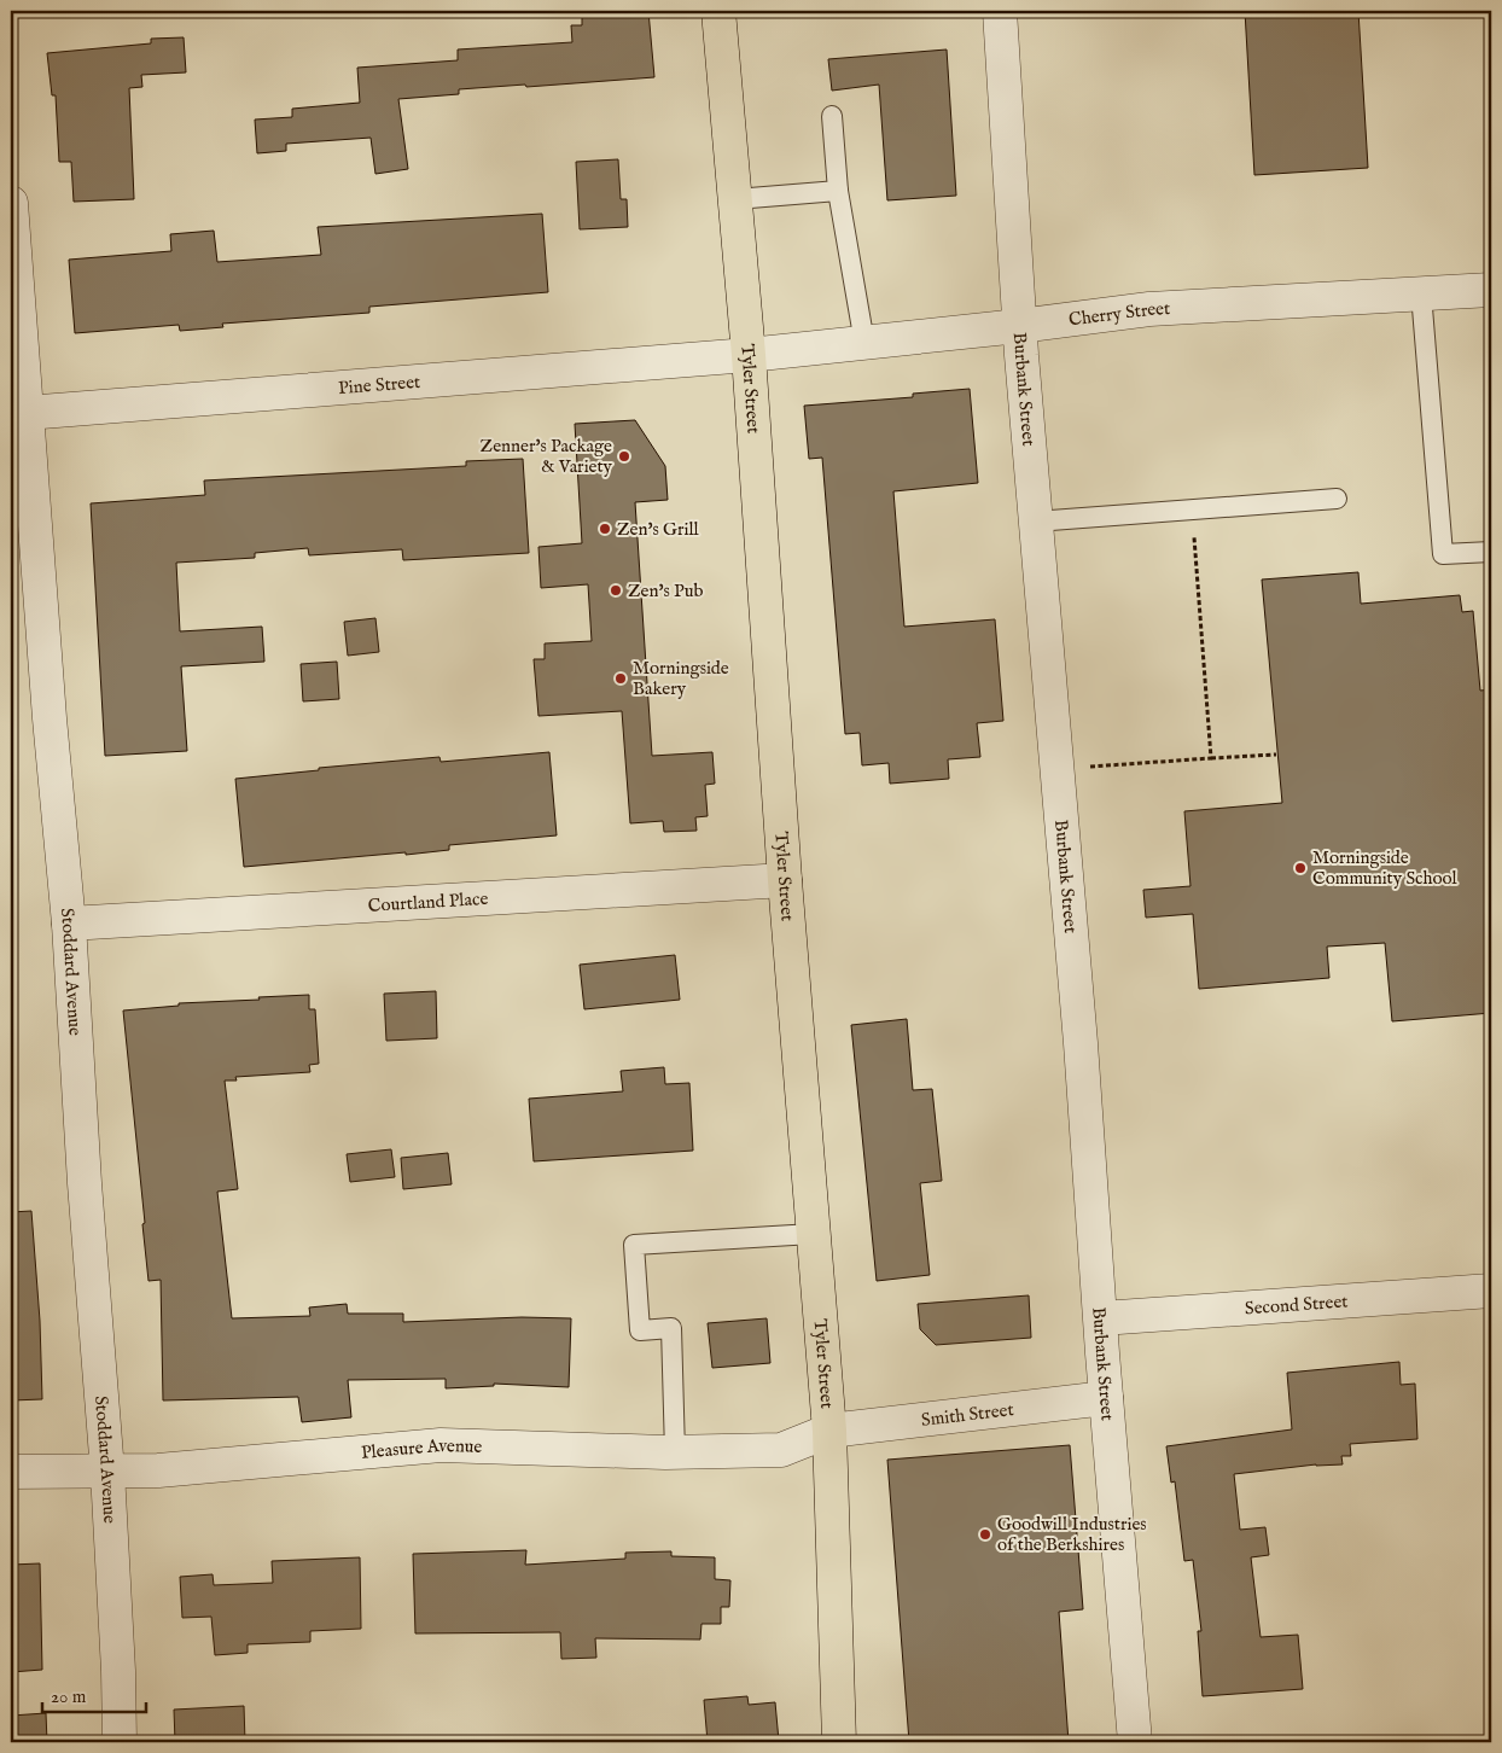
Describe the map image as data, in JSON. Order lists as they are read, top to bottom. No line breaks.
{"streets":{"main road":["Tyler Street"],"street":["Cherry Street","Pine Street","Burbank Street","Courtland Place","Stoddard Avenue","Second Street","Smith Street","Pleasure Avenue"]},"crossings":[["Cherry Street","Pine Street"],["Cherry Street","Tyler Street"],["Cherry Street","Burbank Street"],["Pine Street","Tyler Street"],["Pine Street","Stoddard Avenue"],["Tyler Street","Courtland Place"],["Tyler Street","Smith Street"],["Tyler Street","Pleasure Avenue"],["Burbank Street","Second Street"],["Burbank Street","Smith Street"],["Courtland Place","Stoddard Avenue"],["Stoddard Avenue","Pleasure Avenue"],["Smith Street","Pleasure Avenue"]],"places":["Zenner's Package & Variety","Zen's Grill","Zen's Pub","Morningside Bakery","Morningside Community School","Goodwill Industries of the Berkshires"],"scale_bar":"20 m"}
